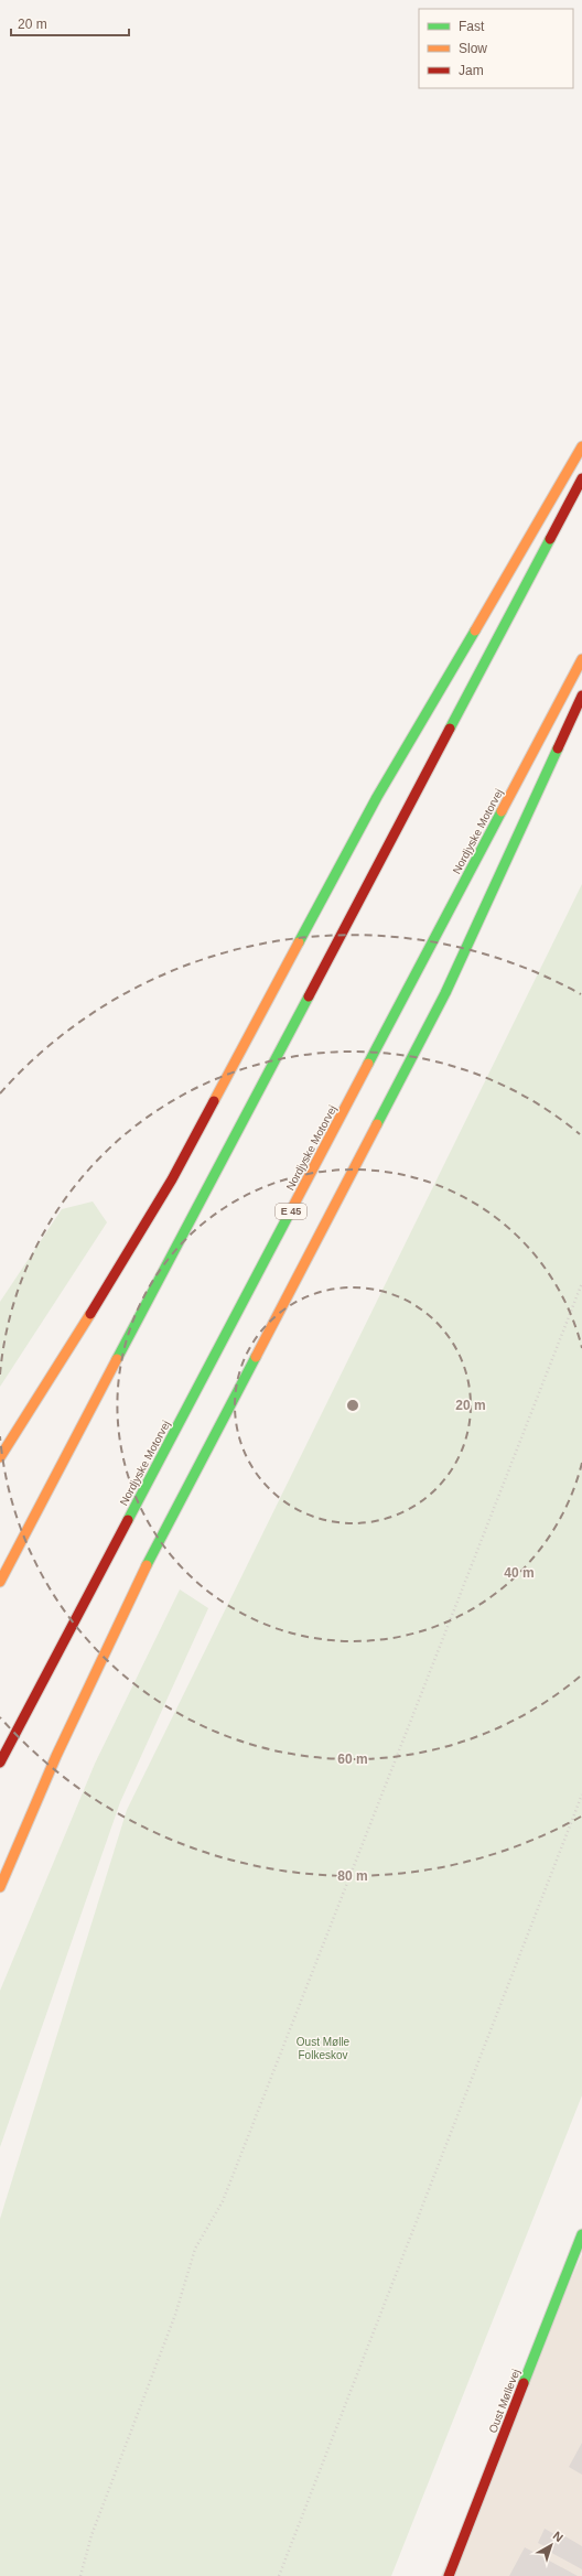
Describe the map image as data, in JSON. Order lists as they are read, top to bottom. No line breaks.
{"streets":{"main road":["Nordjyske Motorvej","E 45","Oust Møllevej"]},"parks":["Oust Mølle Folkeskov"],"legend":["Fast","Slow","Jam"],"scale_bar":"20 m","north":"top right","rings":["20 m","40 m","60 m","80 m"]}
